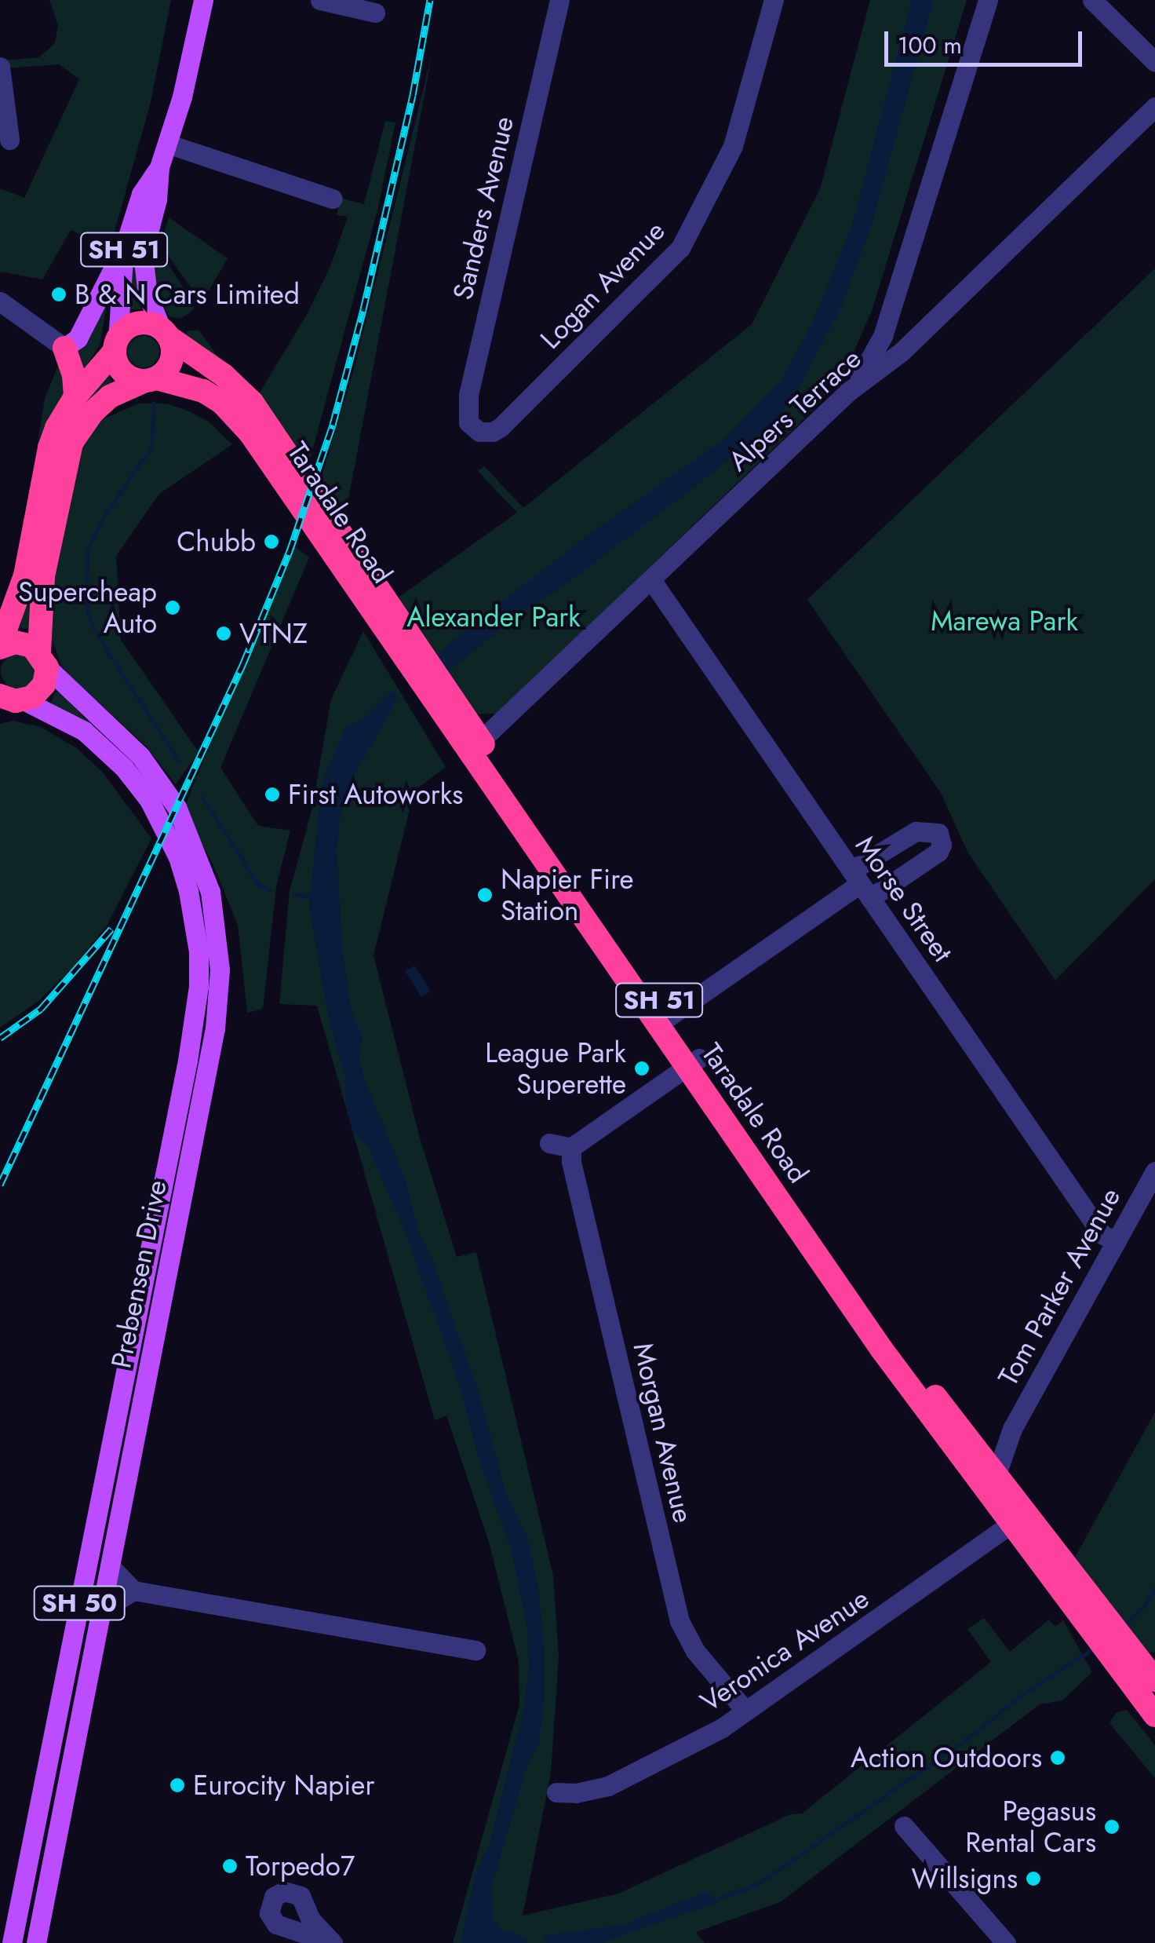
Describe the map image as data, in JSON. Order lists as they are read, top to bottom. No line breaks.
{"streets":{"highway":["SH 51","Taradale Road","SH 50"],"main road":["Prebensen Drive"],"street":["Sanders Avenue","Logan Avenue","Alpers Terrace","Morse Street","Tom Parker Avenue","Morgan Avenue","Veronica Avenue"]},"crossings":[["Sanders Avenue","Logan Avenue"],["SH 51","Taradale Road"],["Alpers Terrace","Taradale Road"],["Alpers Terrace","Morse Street"],["Taradale Road","Tom Parker Avenue"],["Taradale Road","Veronica Avenue"],["Morse Street","Tom Parker Avenue"],["Prebensen Drive","SH 50"],["Morgan Avenue","Veronica Avenue"]],"parks":["Alexander Park","Marewa Park"],"places":["B & N Cars Limited","Chubb","Supercheap Auto","VTNZ","First Autoworks","Napier Fire Station","League Park Superette","Action Outdoors","Eurocity Napier","Pegasus Rental Cars","Torpedo7","Willsigns"],"scale_bar":"100 m"}
